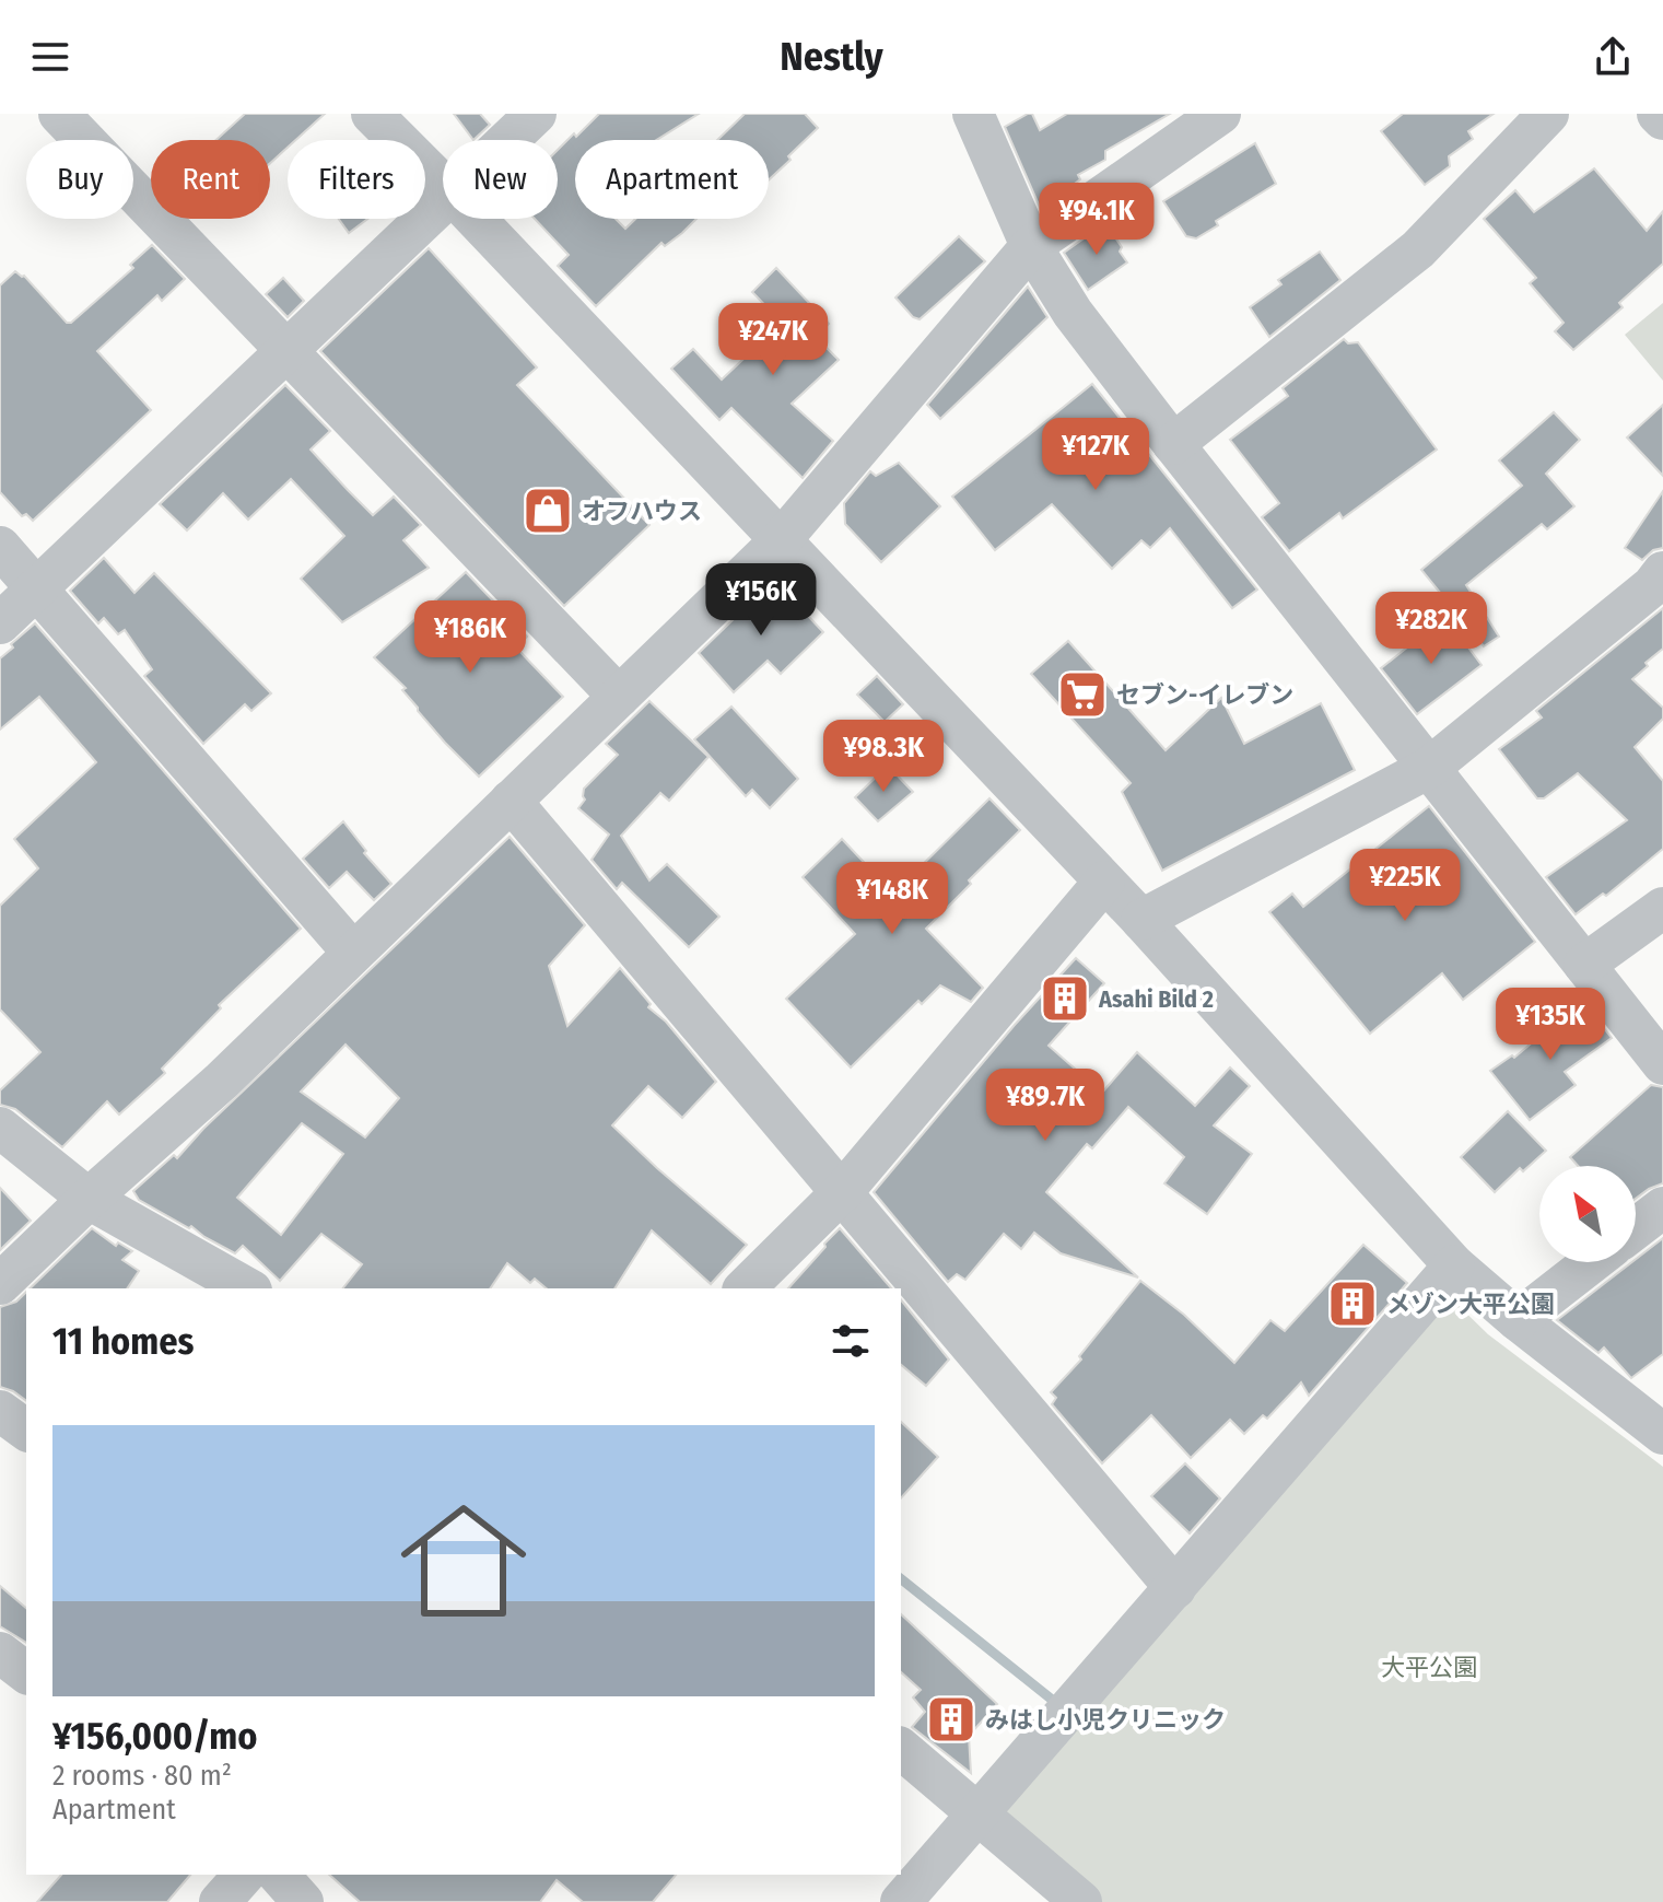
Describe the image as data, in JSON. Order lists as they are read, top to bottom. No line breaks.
{"parks":["大平公園"],"places":{"shop":["オフハウス"],"supermarket":["セブン-イレブン"],"building":["Asahi Bild 2","メゾン大平公園","みはし小児クリニック"]},"north":"top left","page":{"header":"Nestly","chip":["Buy","Rent","Filters","New","Apartment"],"price":["¥94.1K","¥247K","¥127K","¥156K","¥282K","¥186K","¥98.3K","¥225K","¥148K","¥135K","¥89.7K"],"heading":"11 homes","list":[{"name":"¥156,000/mo","note":"2 rooms · 80 m² · Apartment"}]}}
